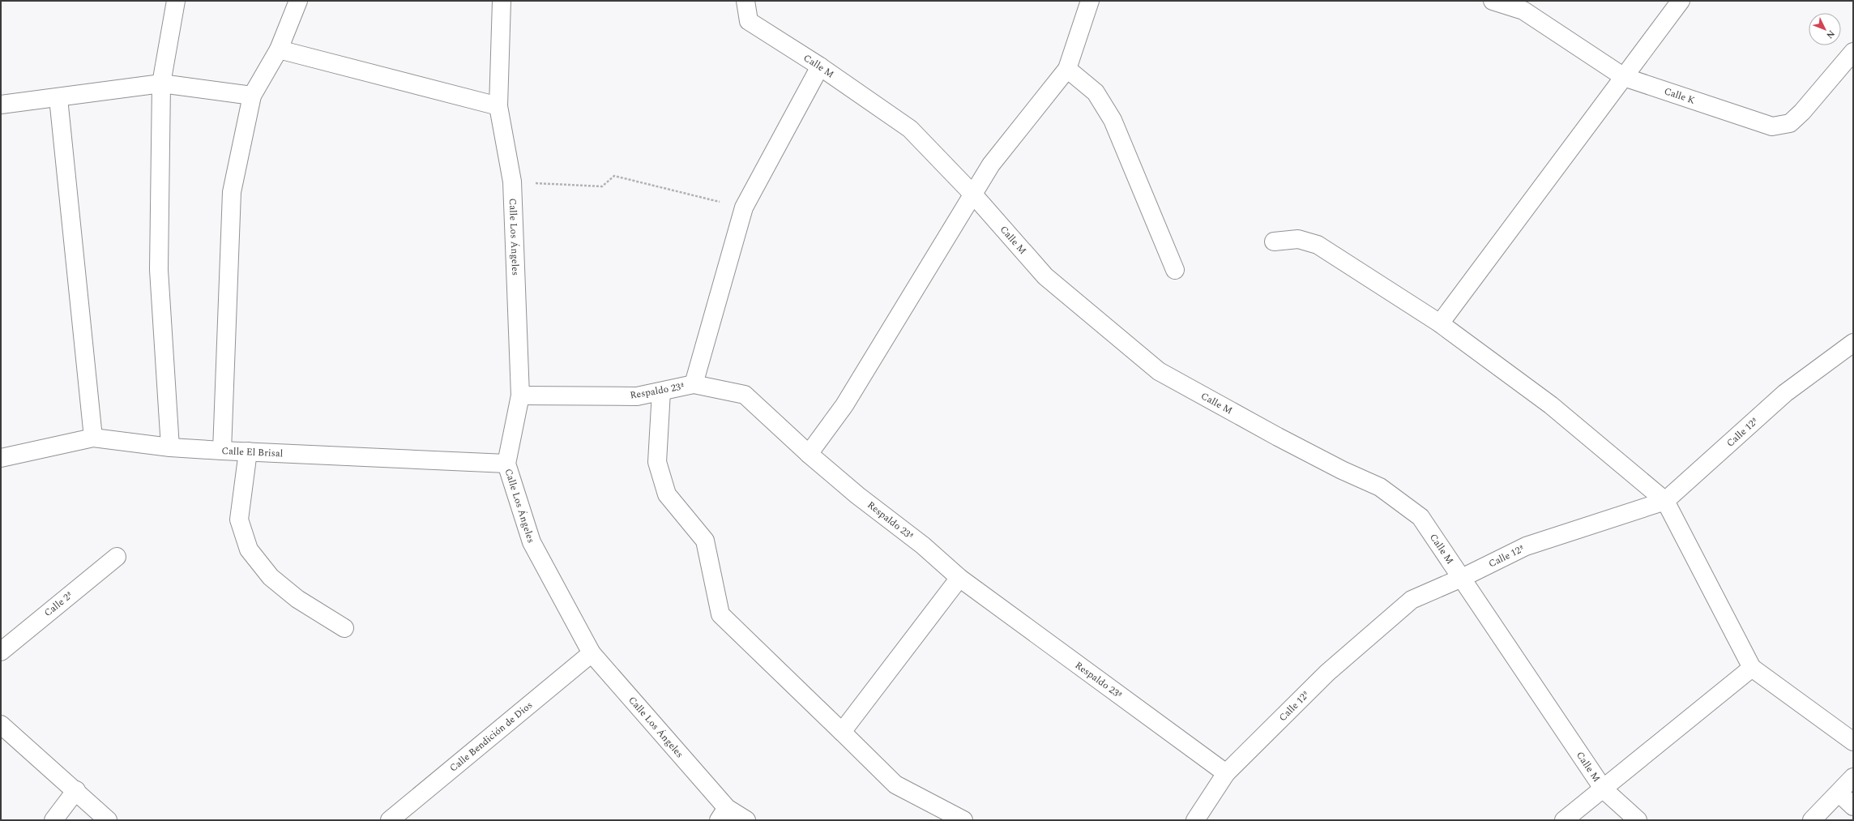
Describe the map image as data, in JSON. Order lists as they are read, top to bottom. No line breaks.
{"streets":{"street":["Calle M","Calle K","Calle Los Ángeles","Respaldo 23ª","Calle 12ª","Calle El Brisal","Calle 2ª","Calle Bendición de Dios"]},"crossings":[["Calle M","Calle 12ª"],["Calle Los Ángeles","Respaldo 23ª"],["Calle Los Ángeles","Calle El Brisal"],["Calle Los Ángeles","Calle Bendición de Dios"],["Respaldo 23ª","Calle 12ª"]],"north":"bottom right"}
